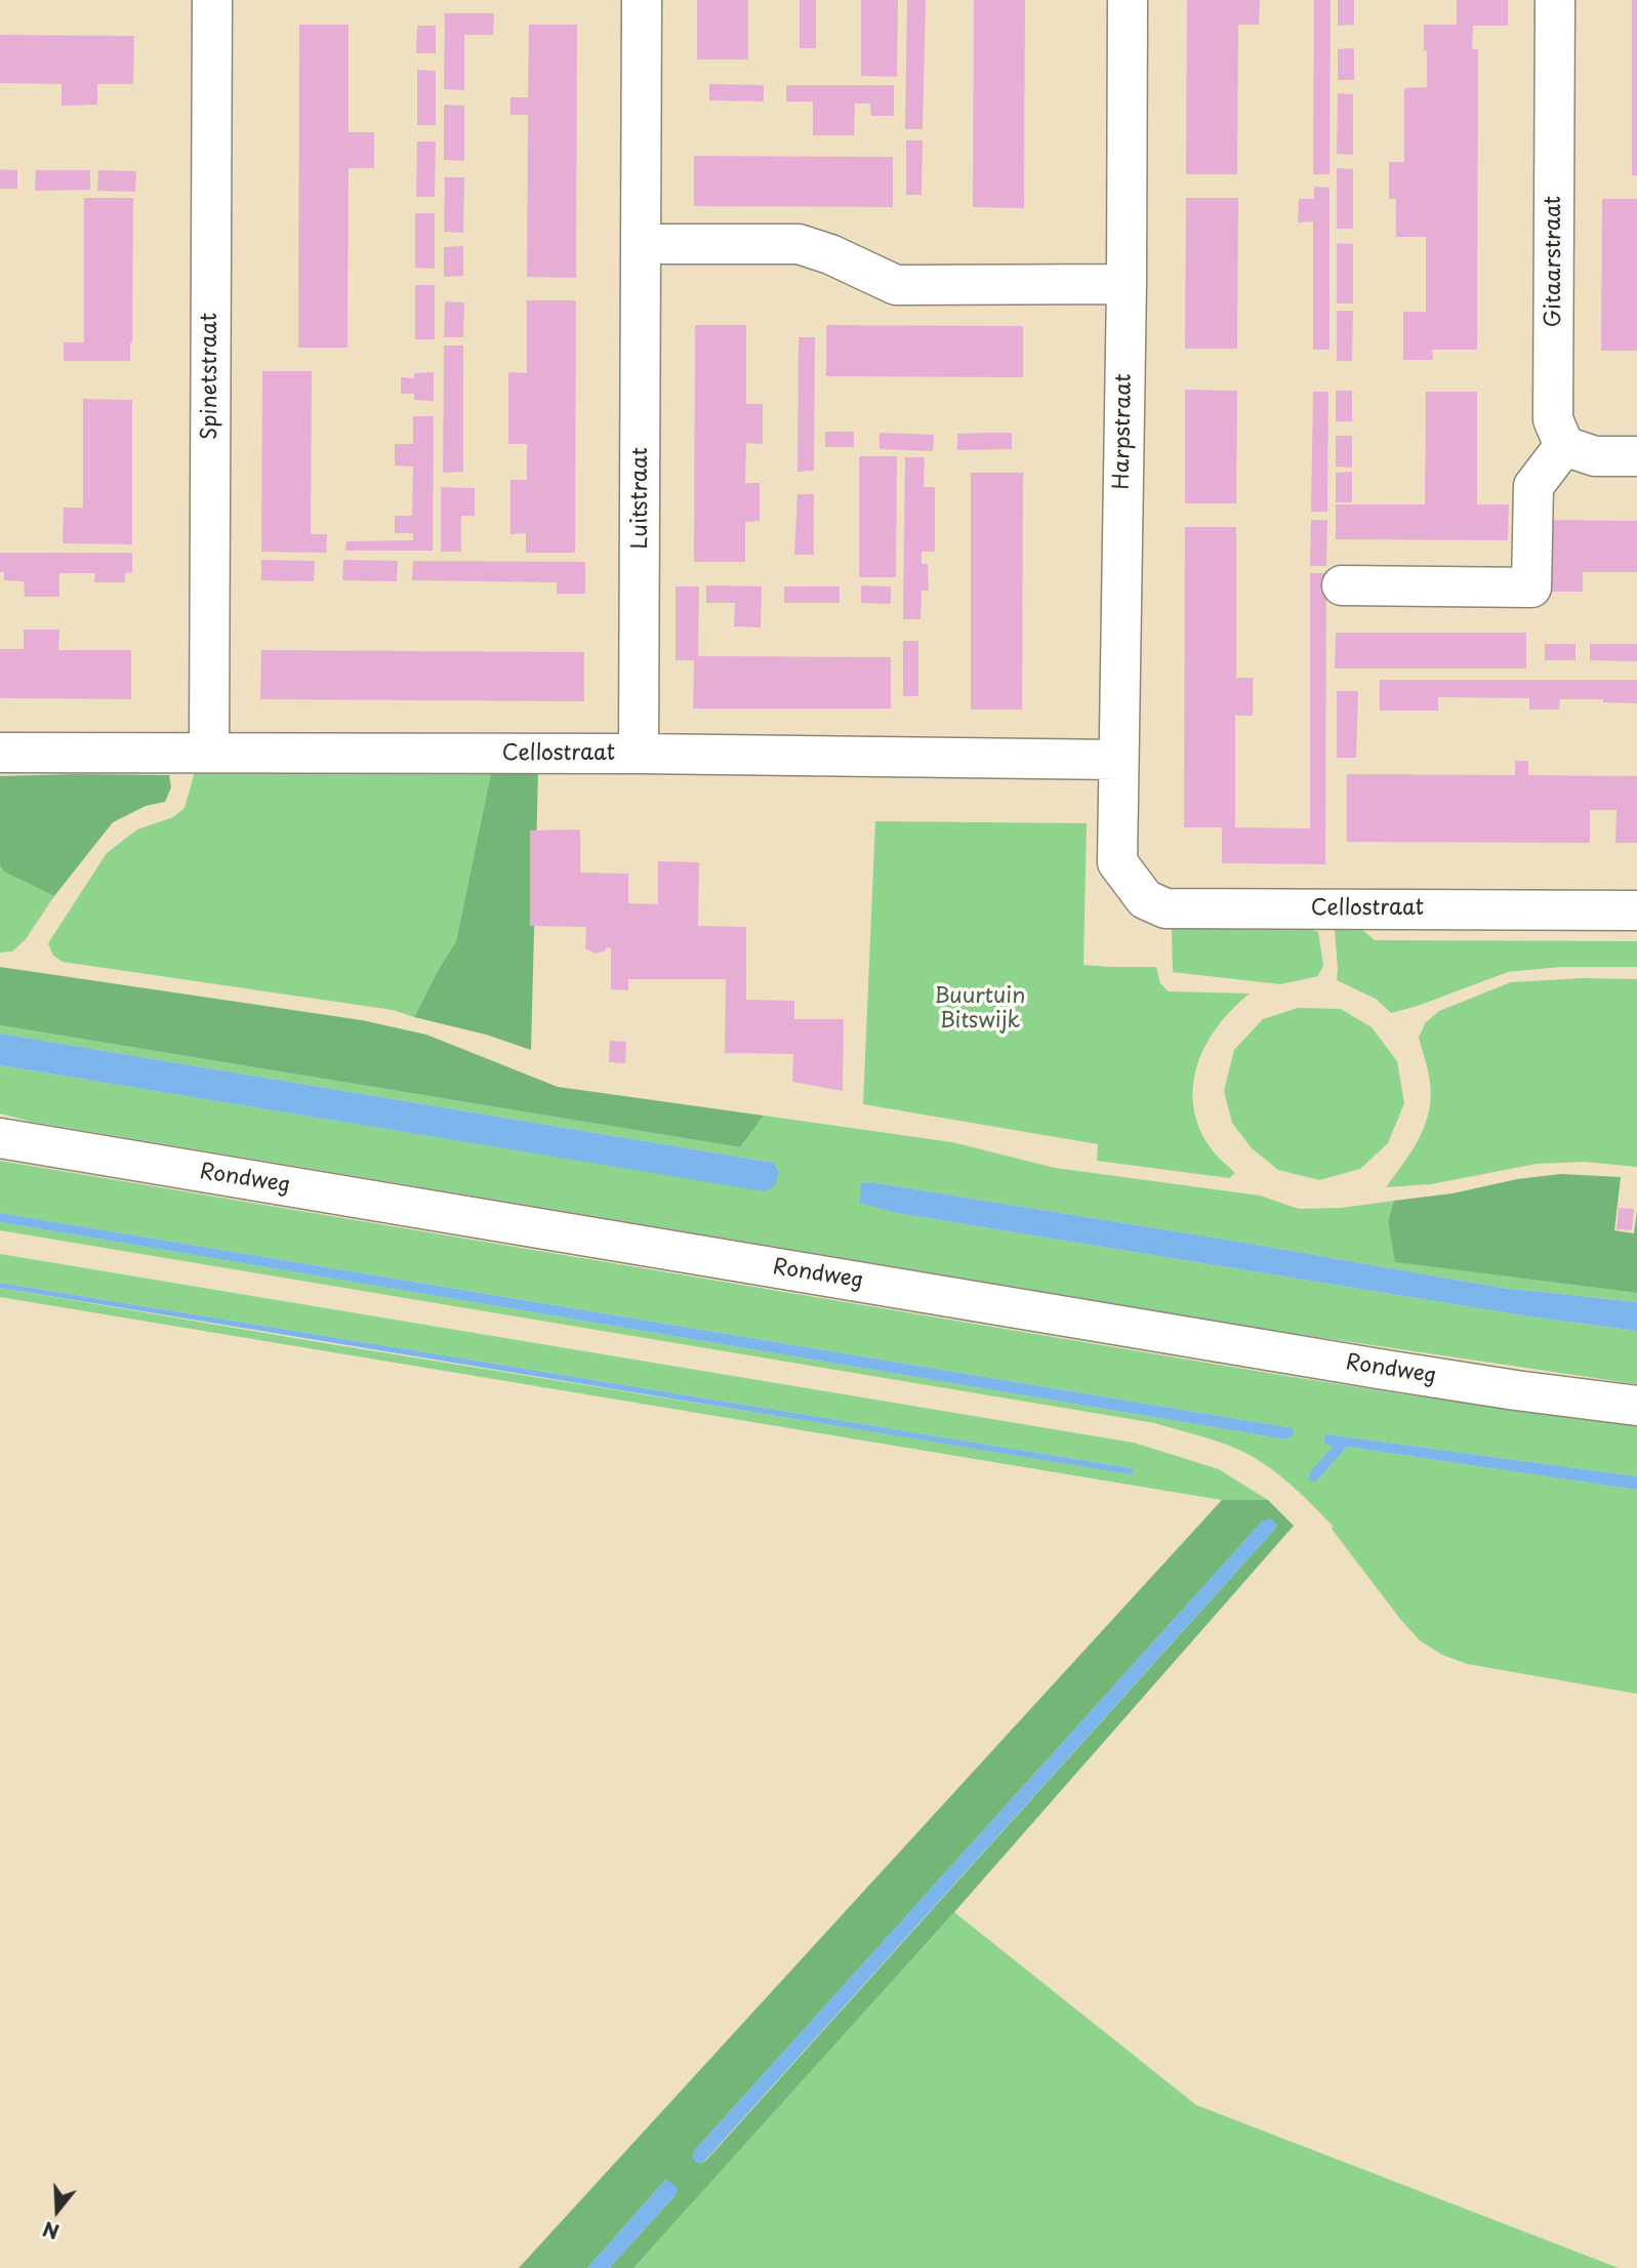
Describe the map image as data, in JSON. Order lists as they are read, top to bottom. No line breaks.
{"streets":{"street":["Gitaarstraat","Spinetstraat","Harpstraat","Luitstraat","Cellostraat","Rondweg"]},"crossings":[["Spinetstraat","Cellostraat"],["Harpstraat","Cellostraat"],["Luitstraat","Cellostraat"]],"parks":["Buurtuin Bitswijk"],"north":"bottom"}
